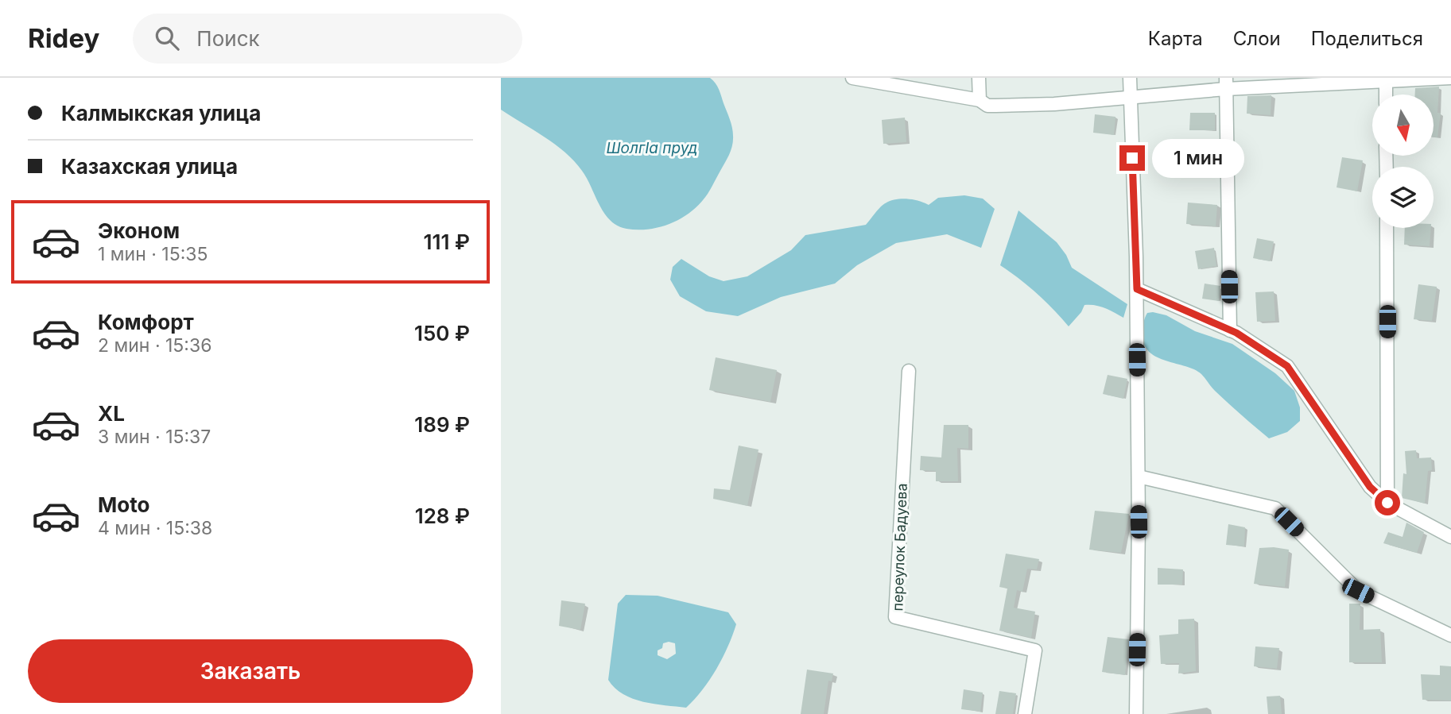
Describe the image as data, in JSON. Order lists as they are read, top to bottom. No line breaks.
{"streets":{"street":["переулок Бадуева"]},"water":["ШолгIа пруд"],"north":"bottom","page":{"header":"Ridey","search":"Поиск","nav":["Карта","Слои","Поделиться"],"banner":["Калмыкская улица","Казахская улица"],"bubble":"1 мин","list":[{"name":"Эконом","note":"1 мин · 15:35","value":"111 ₽"},{"name":"Комфорт","note":"2 мин · 15:36","value":"150 ₽"},{"name":"XL","note":"3 мин · 15:37","value":"189 ₽"},{"name":"Moto","note":"4 мин · 15:38","value":"128 ₽"}],"buttons":"Заказать"}}
